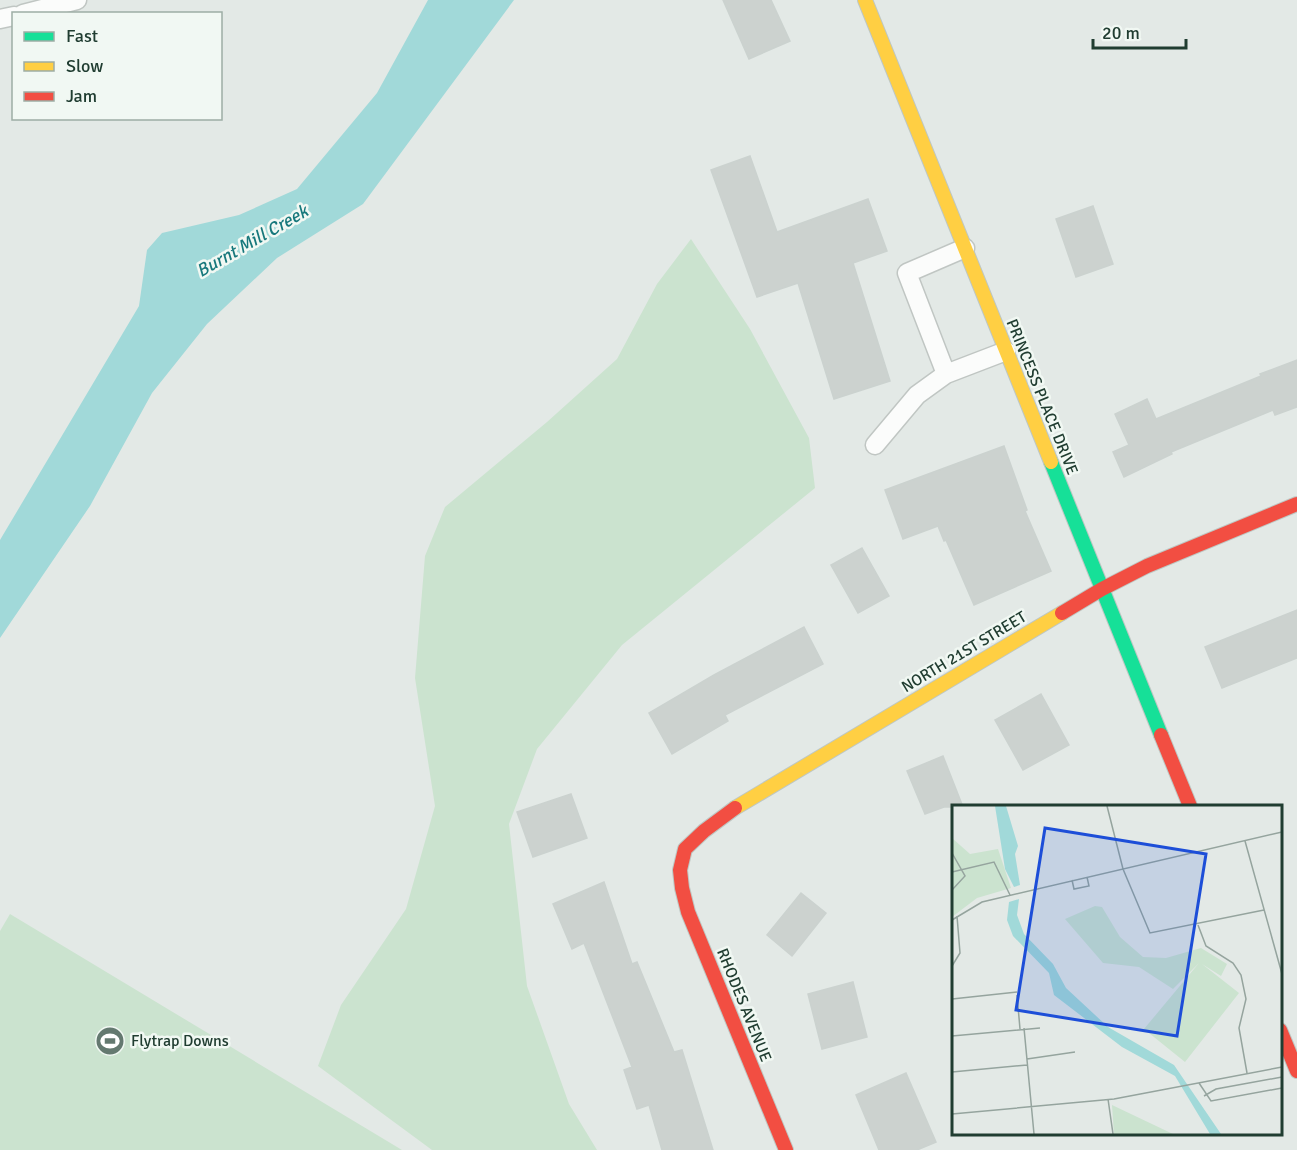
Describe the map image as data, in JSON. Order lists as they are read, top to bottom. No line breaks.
{"streets":{"street":["PRINCESS PLACE DRIVE","NORTH 21ST STREET","RHODES AVENUE"]},"crossings":[["PRINCESS PLACE DRIVE","NORTH 21ST STREET"],["NORTH 21ST STREET","RHODES AVENUE"]],"water":["Burnt Mill Creek"],"places":{"sports":["Flytrap Downs"]},"legend":["Fast","Slow","Jam"],"scale_bar":"20 m"}
